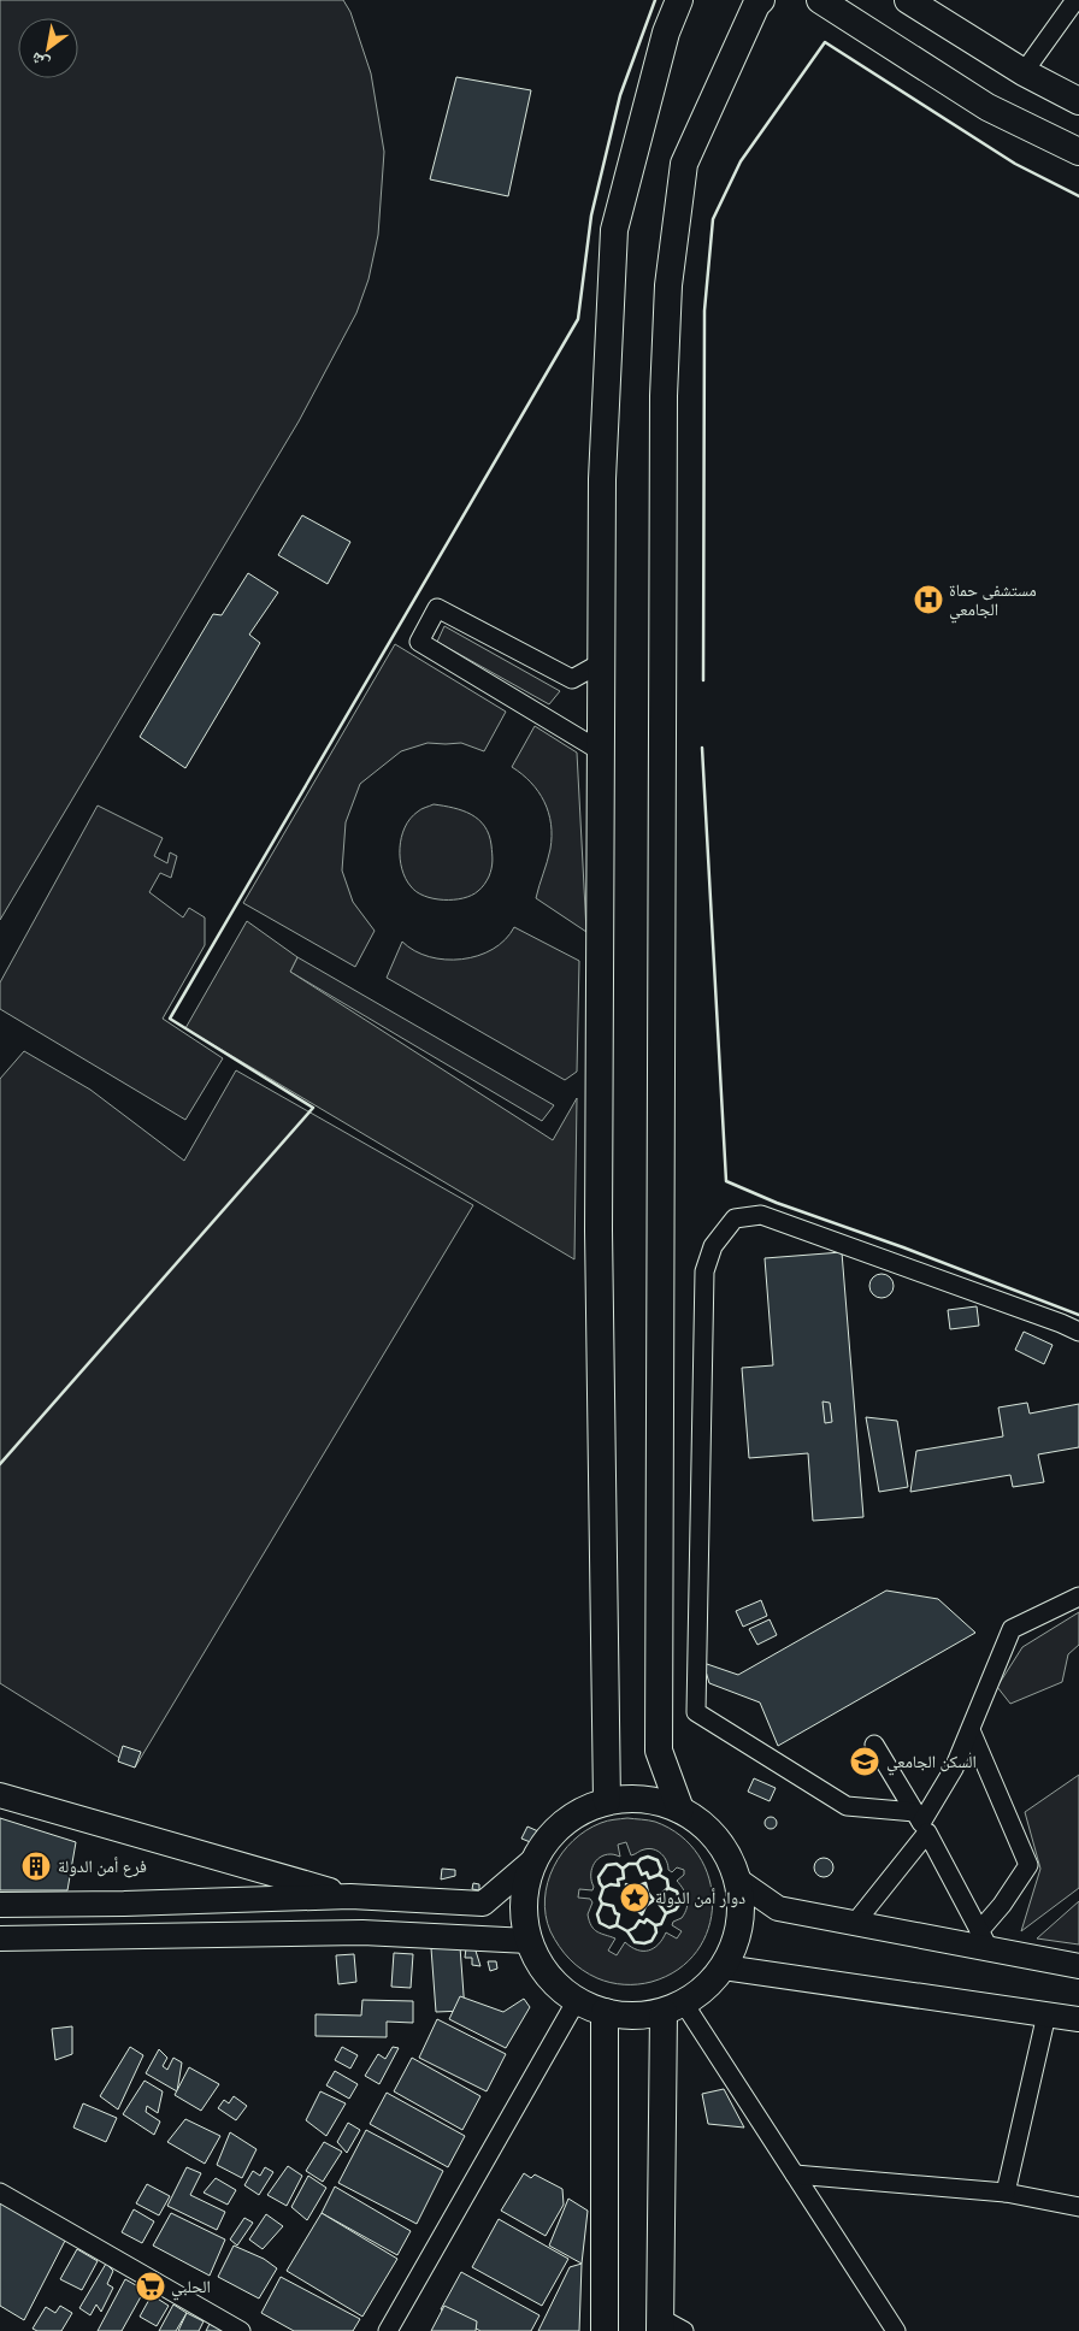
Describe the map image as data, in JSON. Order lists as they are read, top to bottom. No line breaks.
{"places":{"hospital":["مستشفى حماة الجامعي"],"school or university":["السكن الجامعي"],"building":["فرع أمن الدولة"],"place":["دوار أمن الدولة"],"supermarket":["الحلبي"]},"north":"bottom left"}
